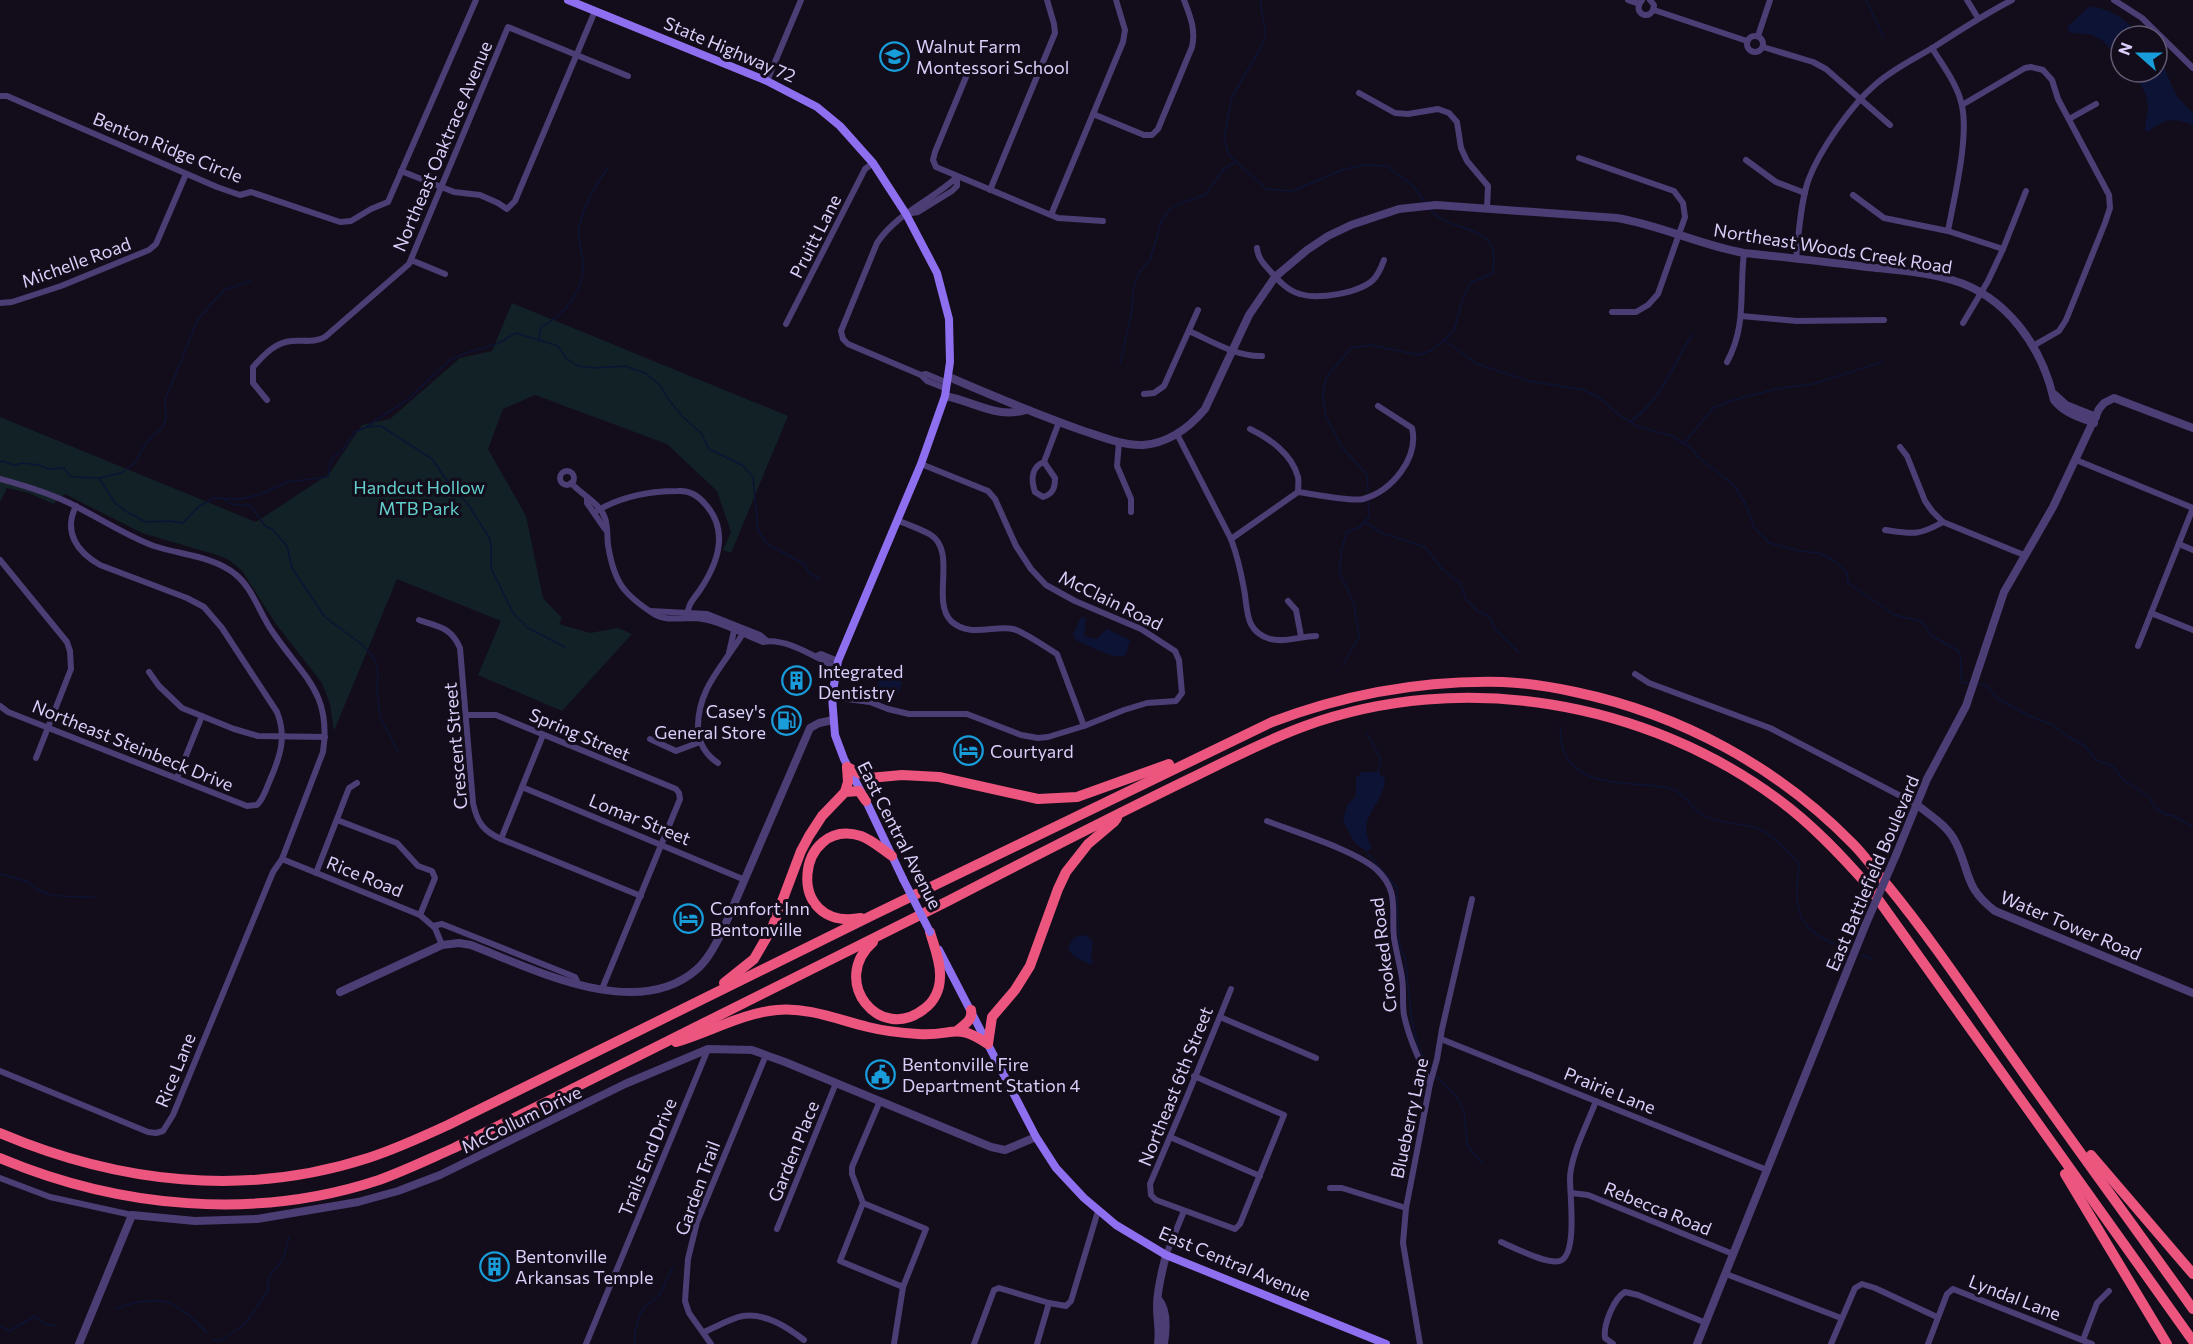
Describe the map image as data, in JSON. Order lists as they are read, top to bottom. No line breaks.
{"streets":{"main road":["State Highway 72","East Central Avenue"],"street":["Northeast Oaktrace Avenue","Benton Ridge Circle","Pruitt Lane","Northeast Woods Creek Road","Michelle Road","McClain Road","Spring Street","Northeast Steinbeck Drive","Crescent Street","Lomar Street","East Battlefield Boulevard","Rice Road","Water Tower Road","Crooked Road","Rice Lane","Northeast 6th Street","Prairie Lane","Blueberry Lane","McCollum Drive","Garden Place","Trails End Drive","Garden Trail","Rebecca Road","Lyndal Lane"]},"crossings":[["State Highway 72","East Central Avenue"],["Benton Ridge Circle","Michelle Road"],["Pruitt Lane","East Central Avenue"],["Northeast Woods Creek Road","East Central Avenue"],["Northeast Woods Creek Road","East Battlefield Boulevard"],["McClain Road","East Central Avenue"],["Spring Street","Crescent Street"],["Spring Street","Lomar Street"],["East Central Avenue","McCollum Drive"],["East Battlefield Boulevard","Water Tower Road"],["East Battlefield Boulevard","Prairie Lane"],["East Battlefield Boulevard","Rebecca Road"],["Rice Road","Rice Lane"],["Crooked Road","Blueberry Lane"],["Prairie Lane","Blueberry Lane"],["McCollum Drive","Garden Place"],["McCollum Drive","Trails End Drive"],["McCollum Drive","Garden Trail"]],"parks":["Handcut Hollow MTB Park"],"places":{"school or university":["Walnut Farm Montessori School"],"building":["Integrated Dentistry","Bentonville Arkansas Temple"],"fuel station":["Casey's General Store"],"hotel":["Courtyard","Comfort Inn Bentonville"],"public building":["Bentonville Fire Department Station 4"]},"north":"left"}
